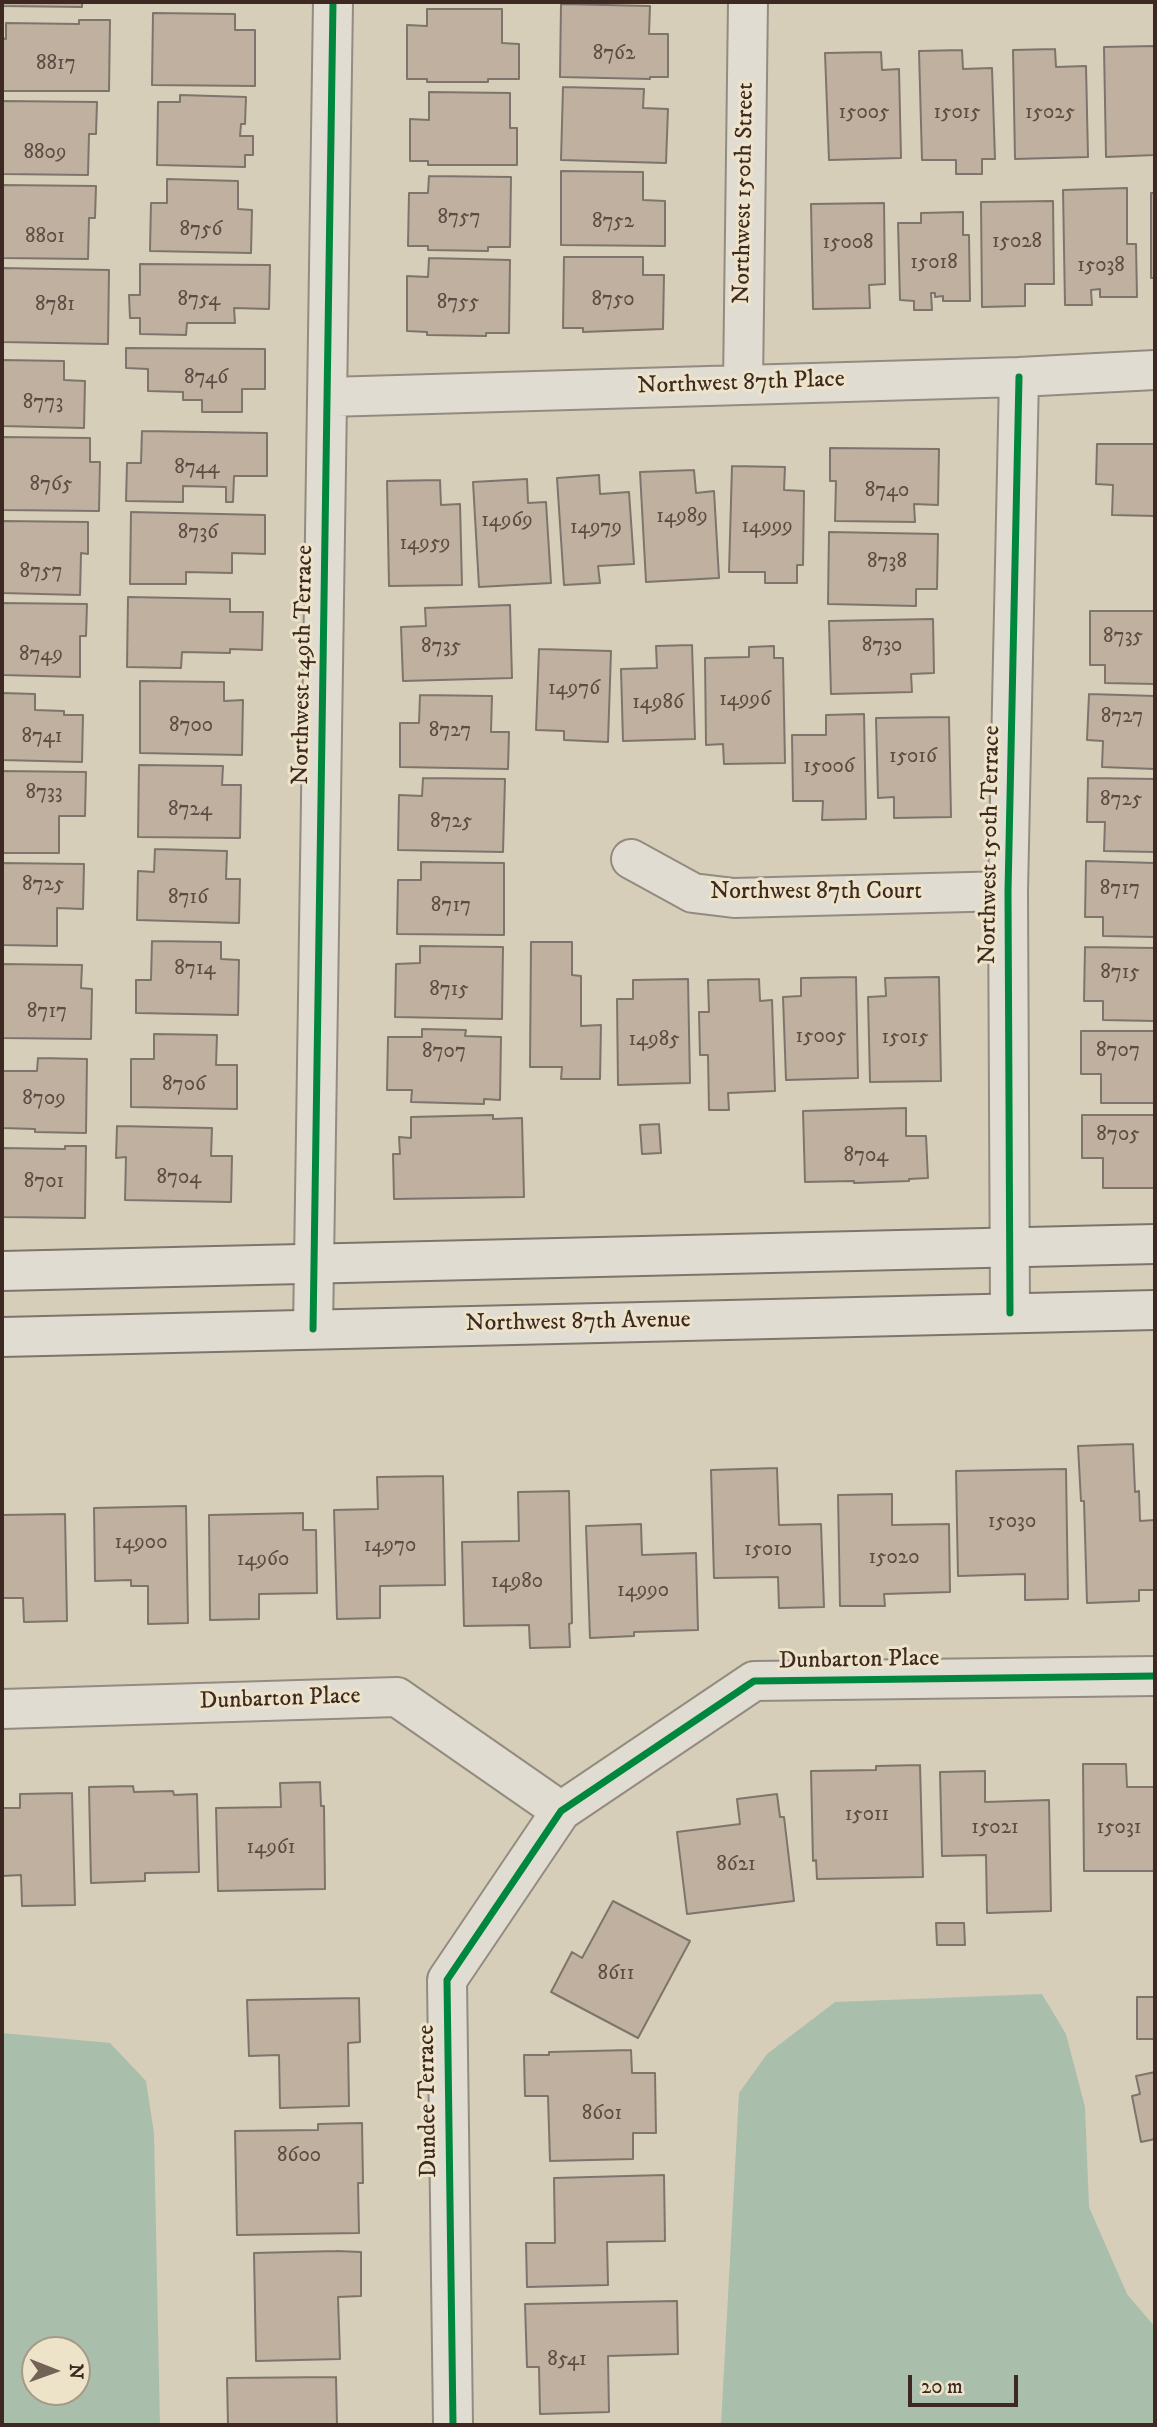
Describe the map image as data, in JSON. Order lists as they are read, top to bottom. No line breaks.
{"streets":{"street":["Northwest 150th Street","Northwest 87th Place","Northwest 149th Terrace","Northwest 150th Terrace","Northwest 87th Court","Northwest 87th Avenue","Dunbarton Place","Dundee Terrace"]},"crossings":[["Northwest 150th Street","Northwest 87th Place"],["Northwest 87th Place","Northwest 149th Terrace"],["Northwest 87th Place","Northwest 150th Terrace"],["Northwest 149th Terrace","Northwest 87th Avenue"],["Northwest 150th Terrace","Northwest 87th Court"],["Northwest 150th Terrace","Northwest 87th Avenue"],["Dunbarton Place","Dundee Terrace"]],"house_numbers":["8762","8817","15005","15015","15025","8809","8757","8752","8756","8801","15028","15008","15018","15038","8754","8750","8755","8781","8746","8773","8744","8765","8740","14989","14969","14999","14979","8736","14959","8738","8757","8735","8730","8735","8749","14976","14996","14986","8727","8700","8727","8741","15016","15006","8733","8725","8724","8725","8725","8717","8716","8717","8714","8715","8715","8717","15005","15015","14985","8707","8707","8706","8709","8705","8704","8704","8701","15030","14900","14970","15010","15020","14960","14980","14990","15011","15021","15031","14961","8621","8611","8601","8600","8541"],"scale_bar":"20 m","north":"right"}
